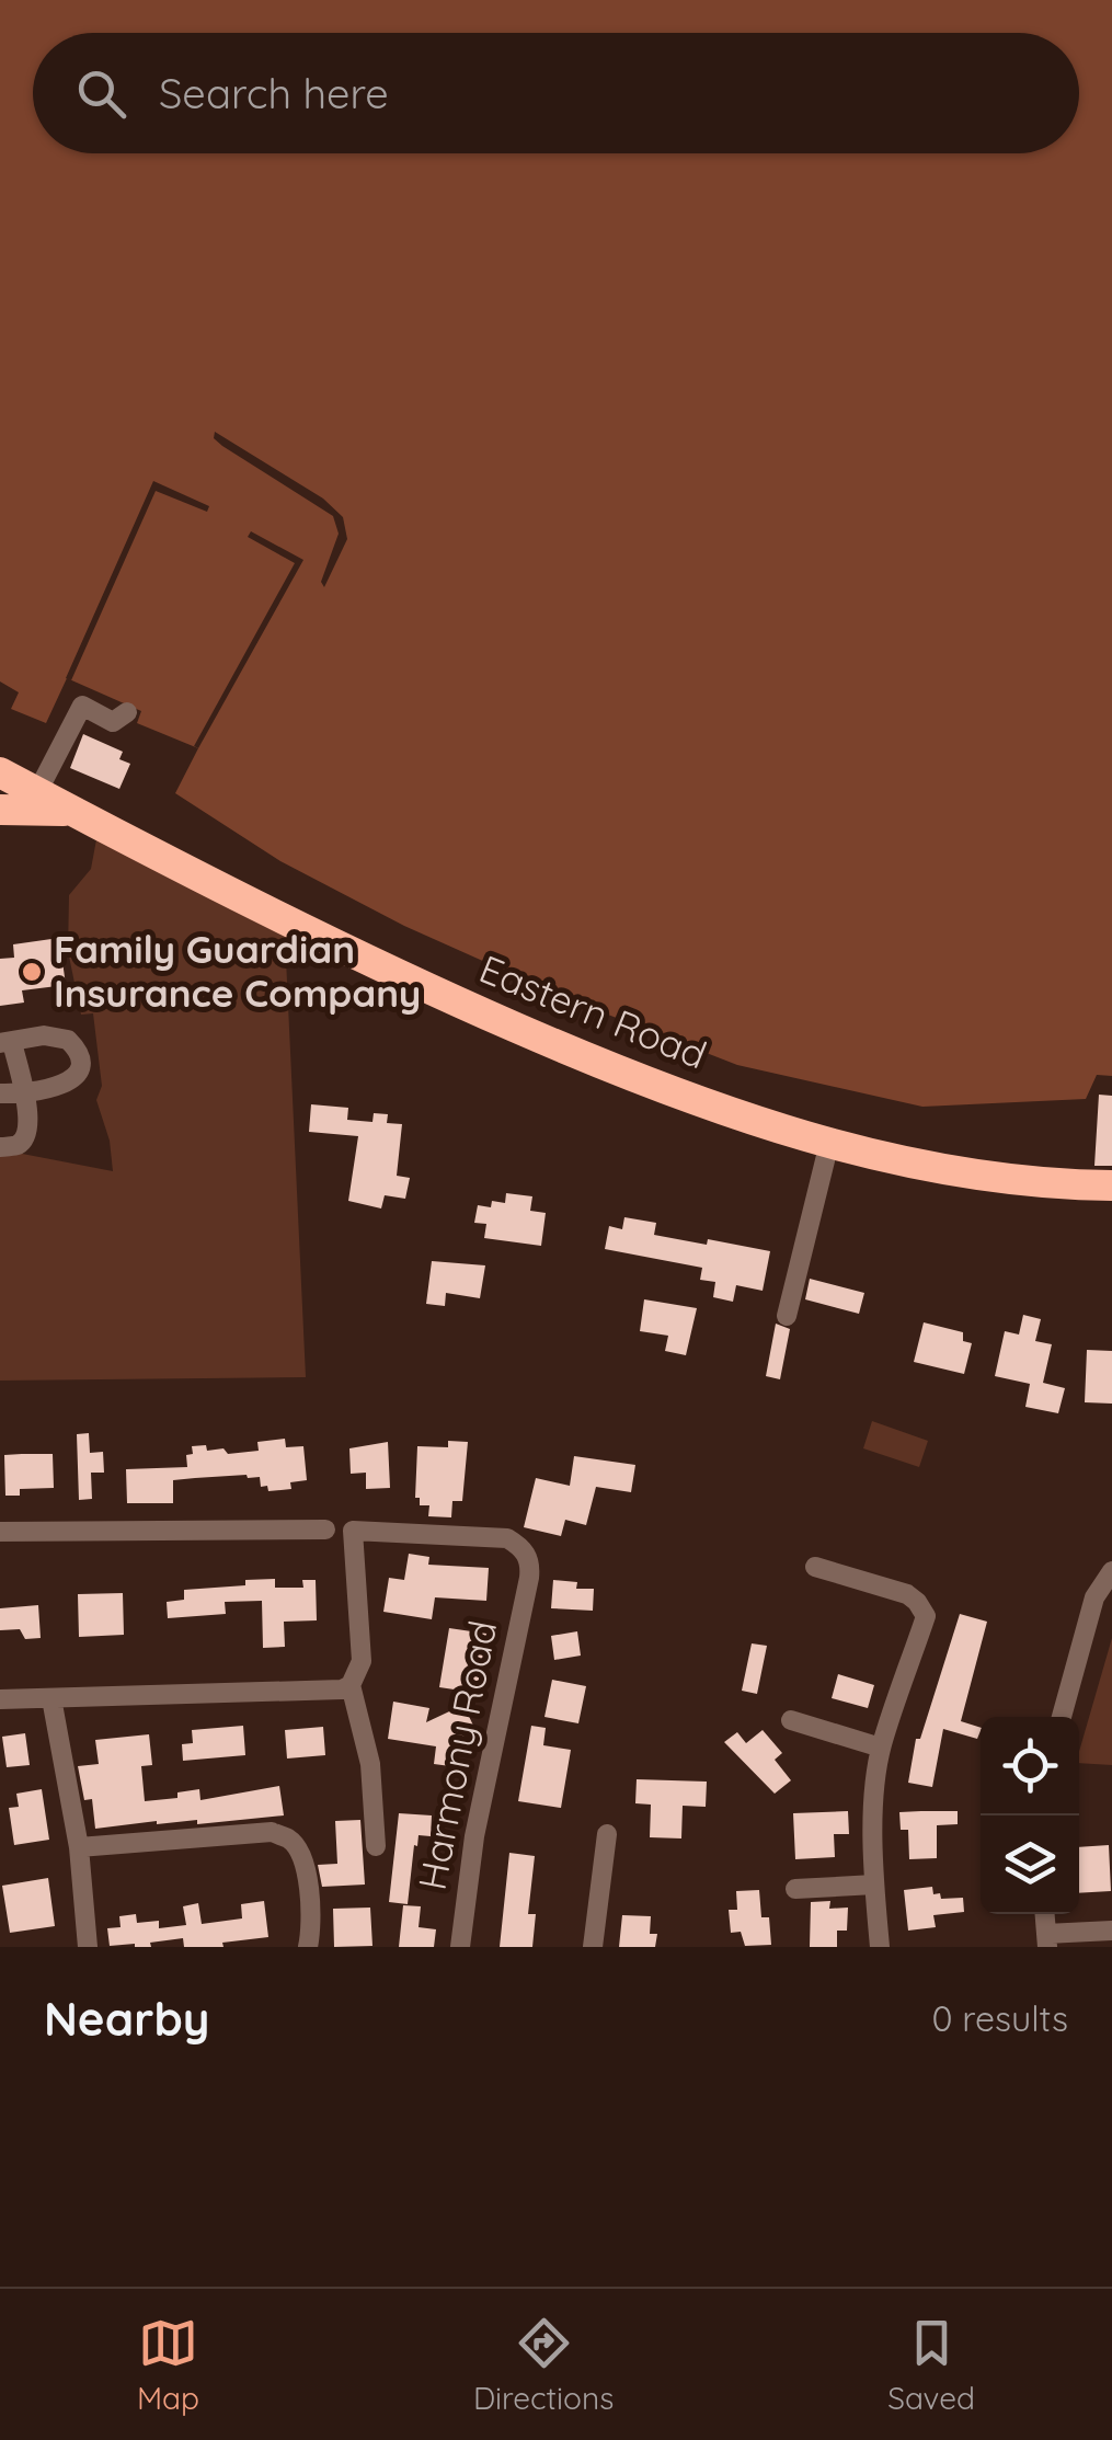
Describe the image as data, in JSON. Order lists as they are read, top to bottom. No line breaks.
{"streets":{"highway":["Eastern Road"],"street":["Harmony Road"]},"places":["Family Guardian Insurance Company"],"page":{"search":"Search here","heading":["Nearby","0 results"],"nav":["Map","Directions","Saved"]}}
